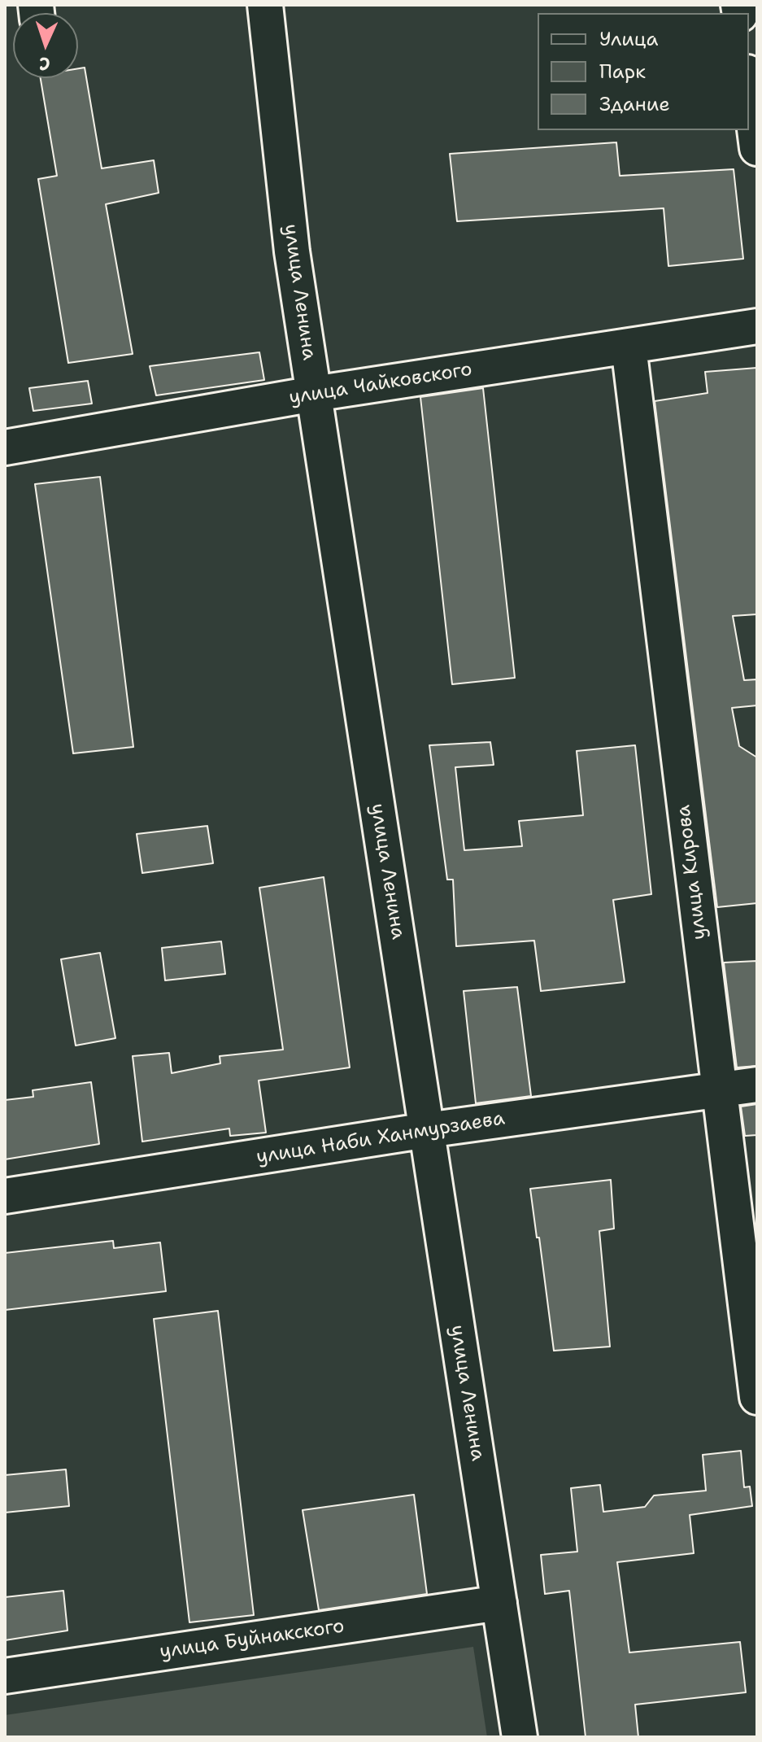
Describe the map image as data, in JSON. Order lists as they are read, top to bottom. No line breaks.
{"streets":{"street":["улица Ленина","улица Чайковского","улица Кирова","улица Наби Ханмурзаева","улица Буйнакского"]},"crossings":[["улица Ленина","улица Чайковского"],["улица Ленина","улица Наби Ханмурзаева"],["улица Ленина","улица Буйнакского"],["улица Чайковского","улица Кирова"],["улица Кирова","улица Наби Ханмурзаева"]],"legend":["Улица","Парк","Здание"],"north":"bottom"}
